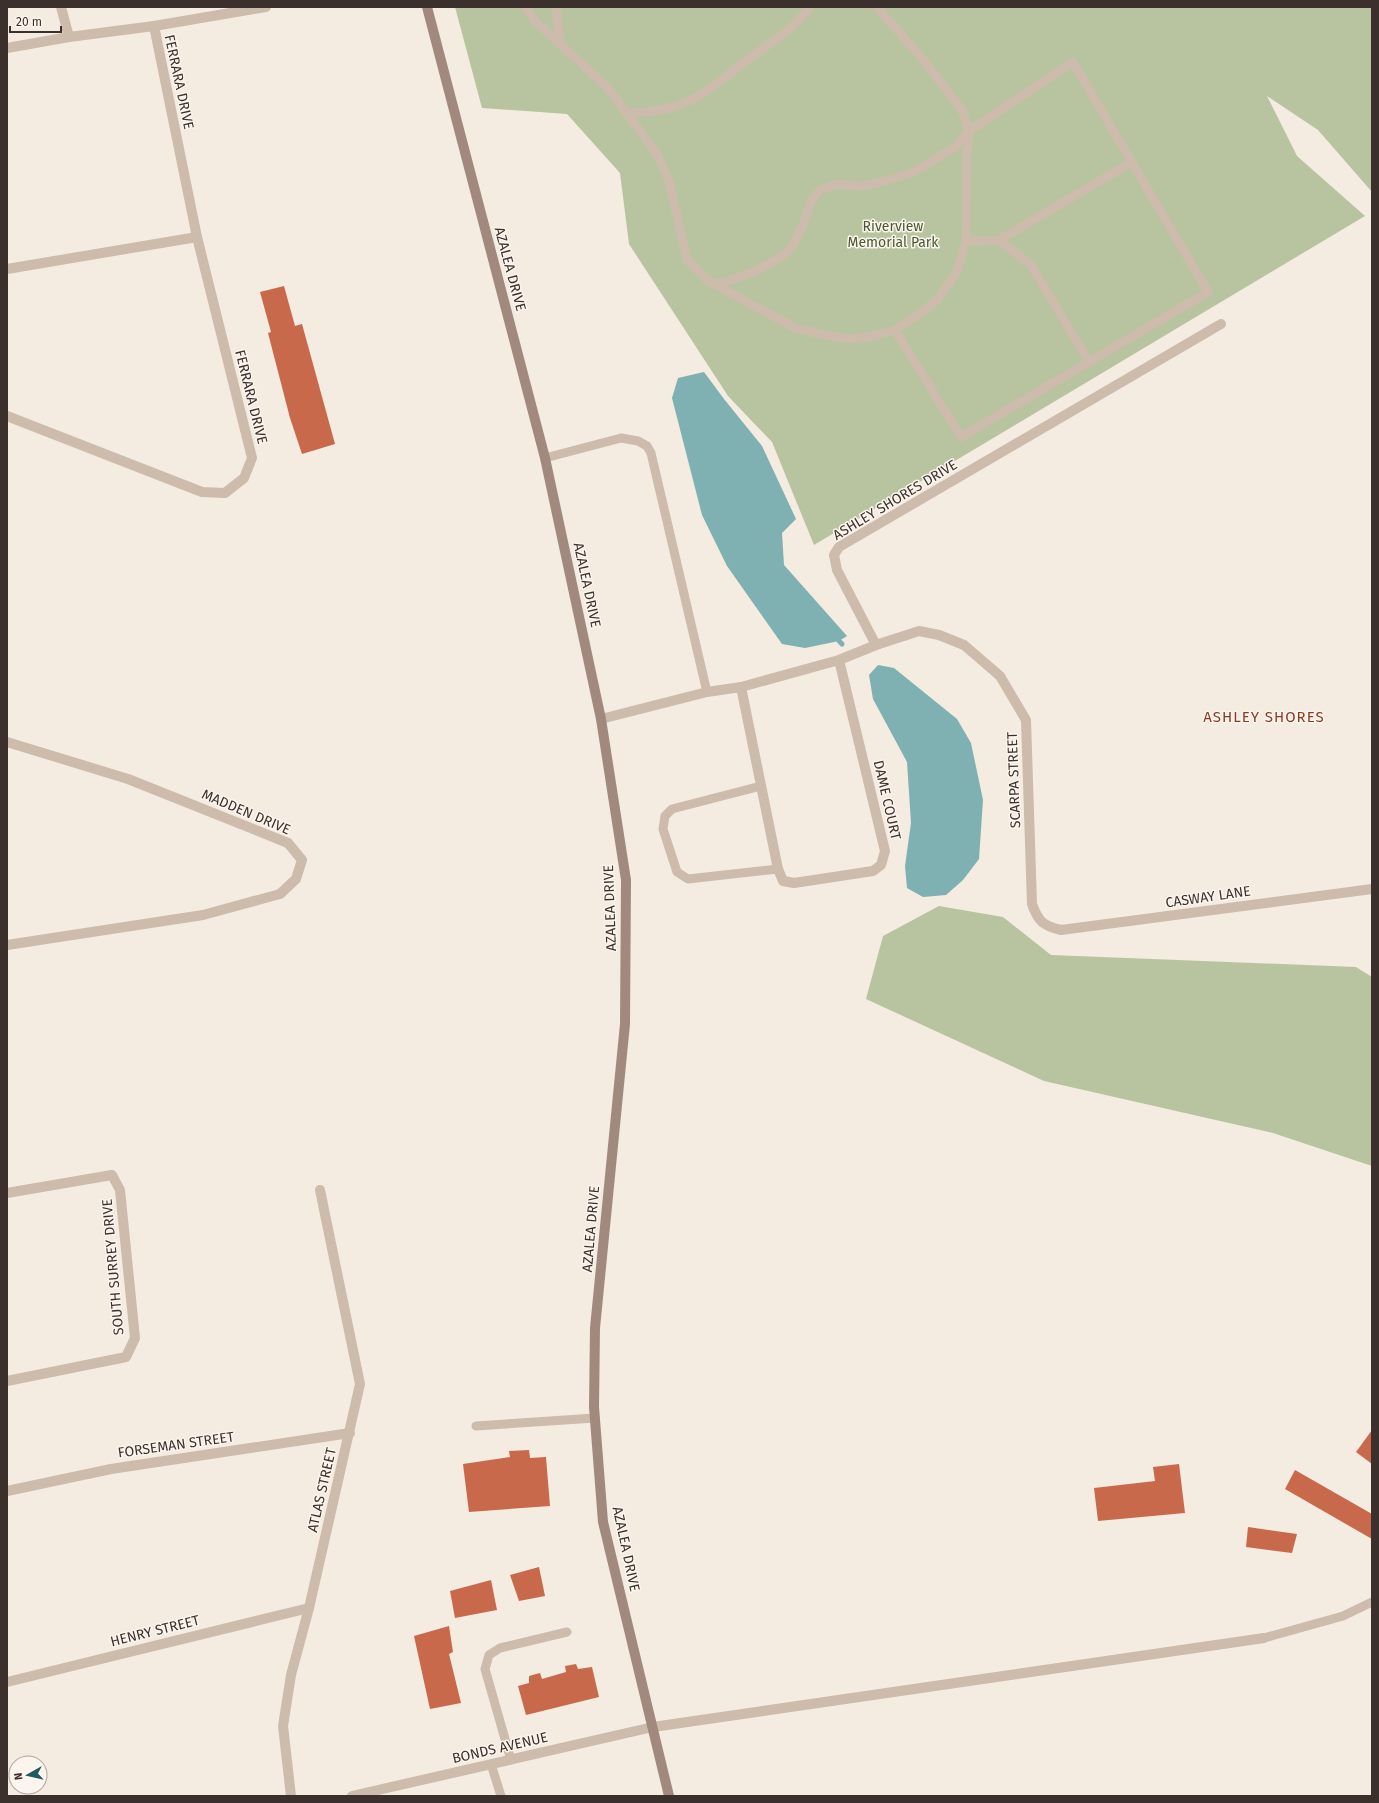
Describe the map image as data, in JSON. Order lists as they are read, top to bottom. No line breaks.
{"streets":{"street":["FERRARA DRIVE","AZALEA DRIVE","ASHLEY SHORES DRIVE","SCARPA STREET","DAME COURT","MADDEN DRIVE","CASWAY LANE","SOUTH SURREY DRIVE","FORSEMAN STREET","ATLAS STREET","HENRY STREET","BONDS AVENUE"]},"crossings":[["AZALEA DRIVE","BONDS AVENUE"],["ASHLEY SHORES DRIVE","SCARPA STREET"],["SCARPA STREET","CASWAY LANE"],["FORSEMAN STREET","ATLAS STREET"],["ATLAS STREET","HENRY STREET"]],"districts":["ASHLEY SHORES"],"parks":["Riverview Memorial Park"],"scale_bar":"20 m","north":"left"}
